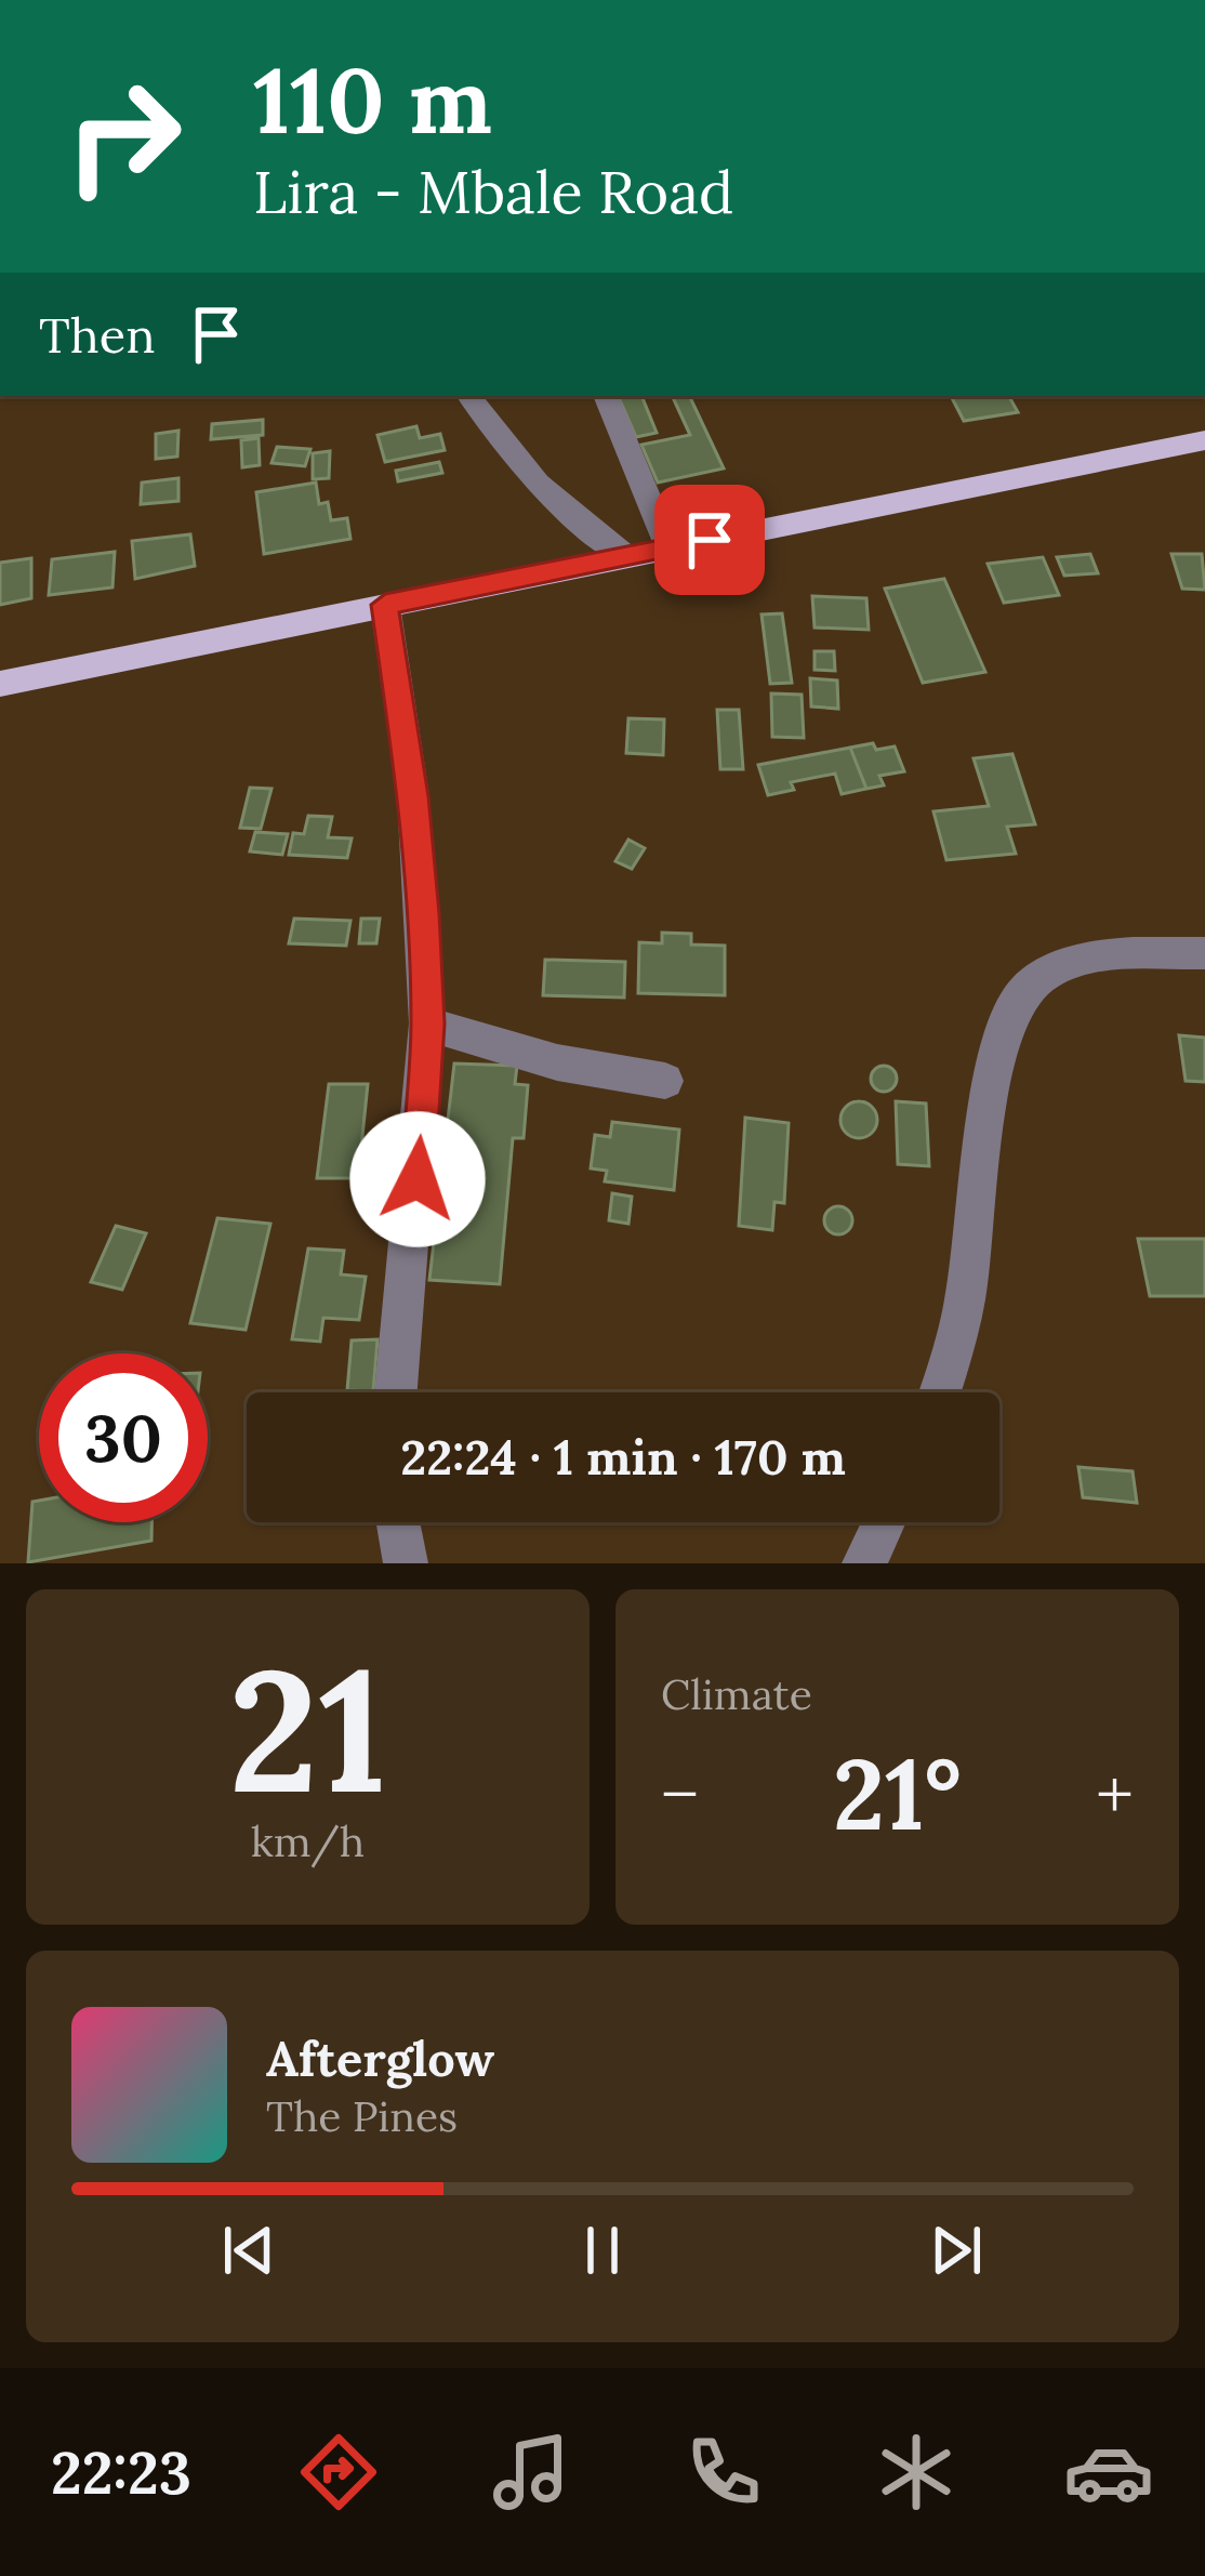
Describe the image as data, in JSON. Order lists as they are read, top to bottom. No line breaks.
{"page":{"turn":["110 m","Lira - Mbale Road"],"then":"Then","limit":"30","trip":"22:24 · 1 min · 170 m","tile":[["21","km/h"],"Climate"],"heat":["−","21°","+"],"song":["Afterglow","The Pines"],"tabs":"22:23"}}
